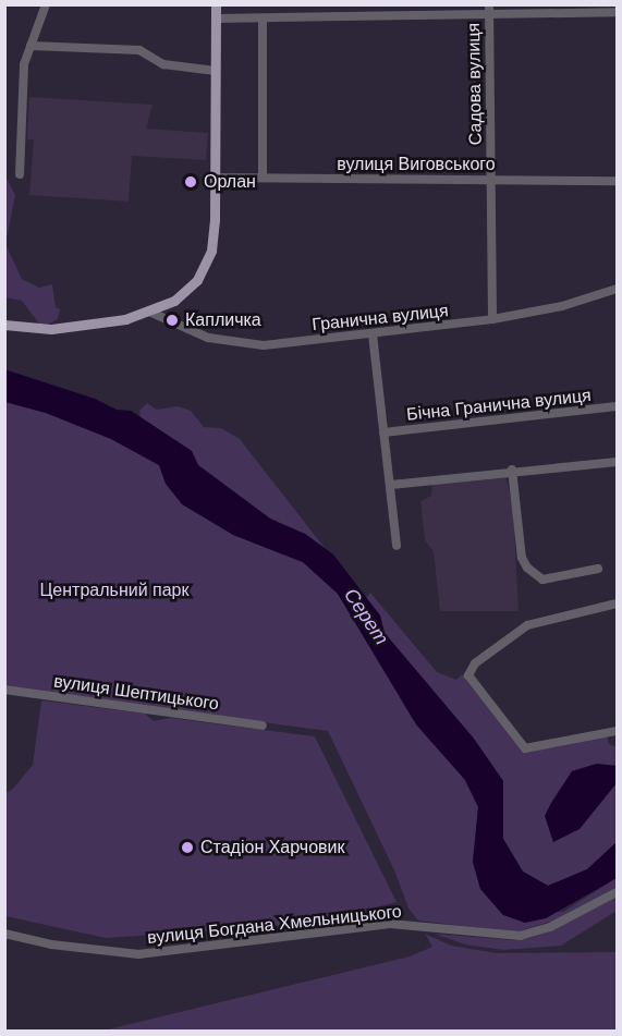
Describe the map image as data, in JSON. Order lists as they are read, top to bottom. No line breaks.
{"streets":{"street":["Садова вулиця","вулиця Виговського","Гранична вулиця","Бічна Гранична вулиця","вулиця Шептицького","вулиця Богдана Хмельницького"]},"crossings":[["Садова вулиця","вулиця Виговського"],["Садова вулиця","Гранична вулиця"]],"water":["Серет"],"parks":["Центральний парк"],"places":["Орлан","Капличка","Стадіон Харчовик"]}
